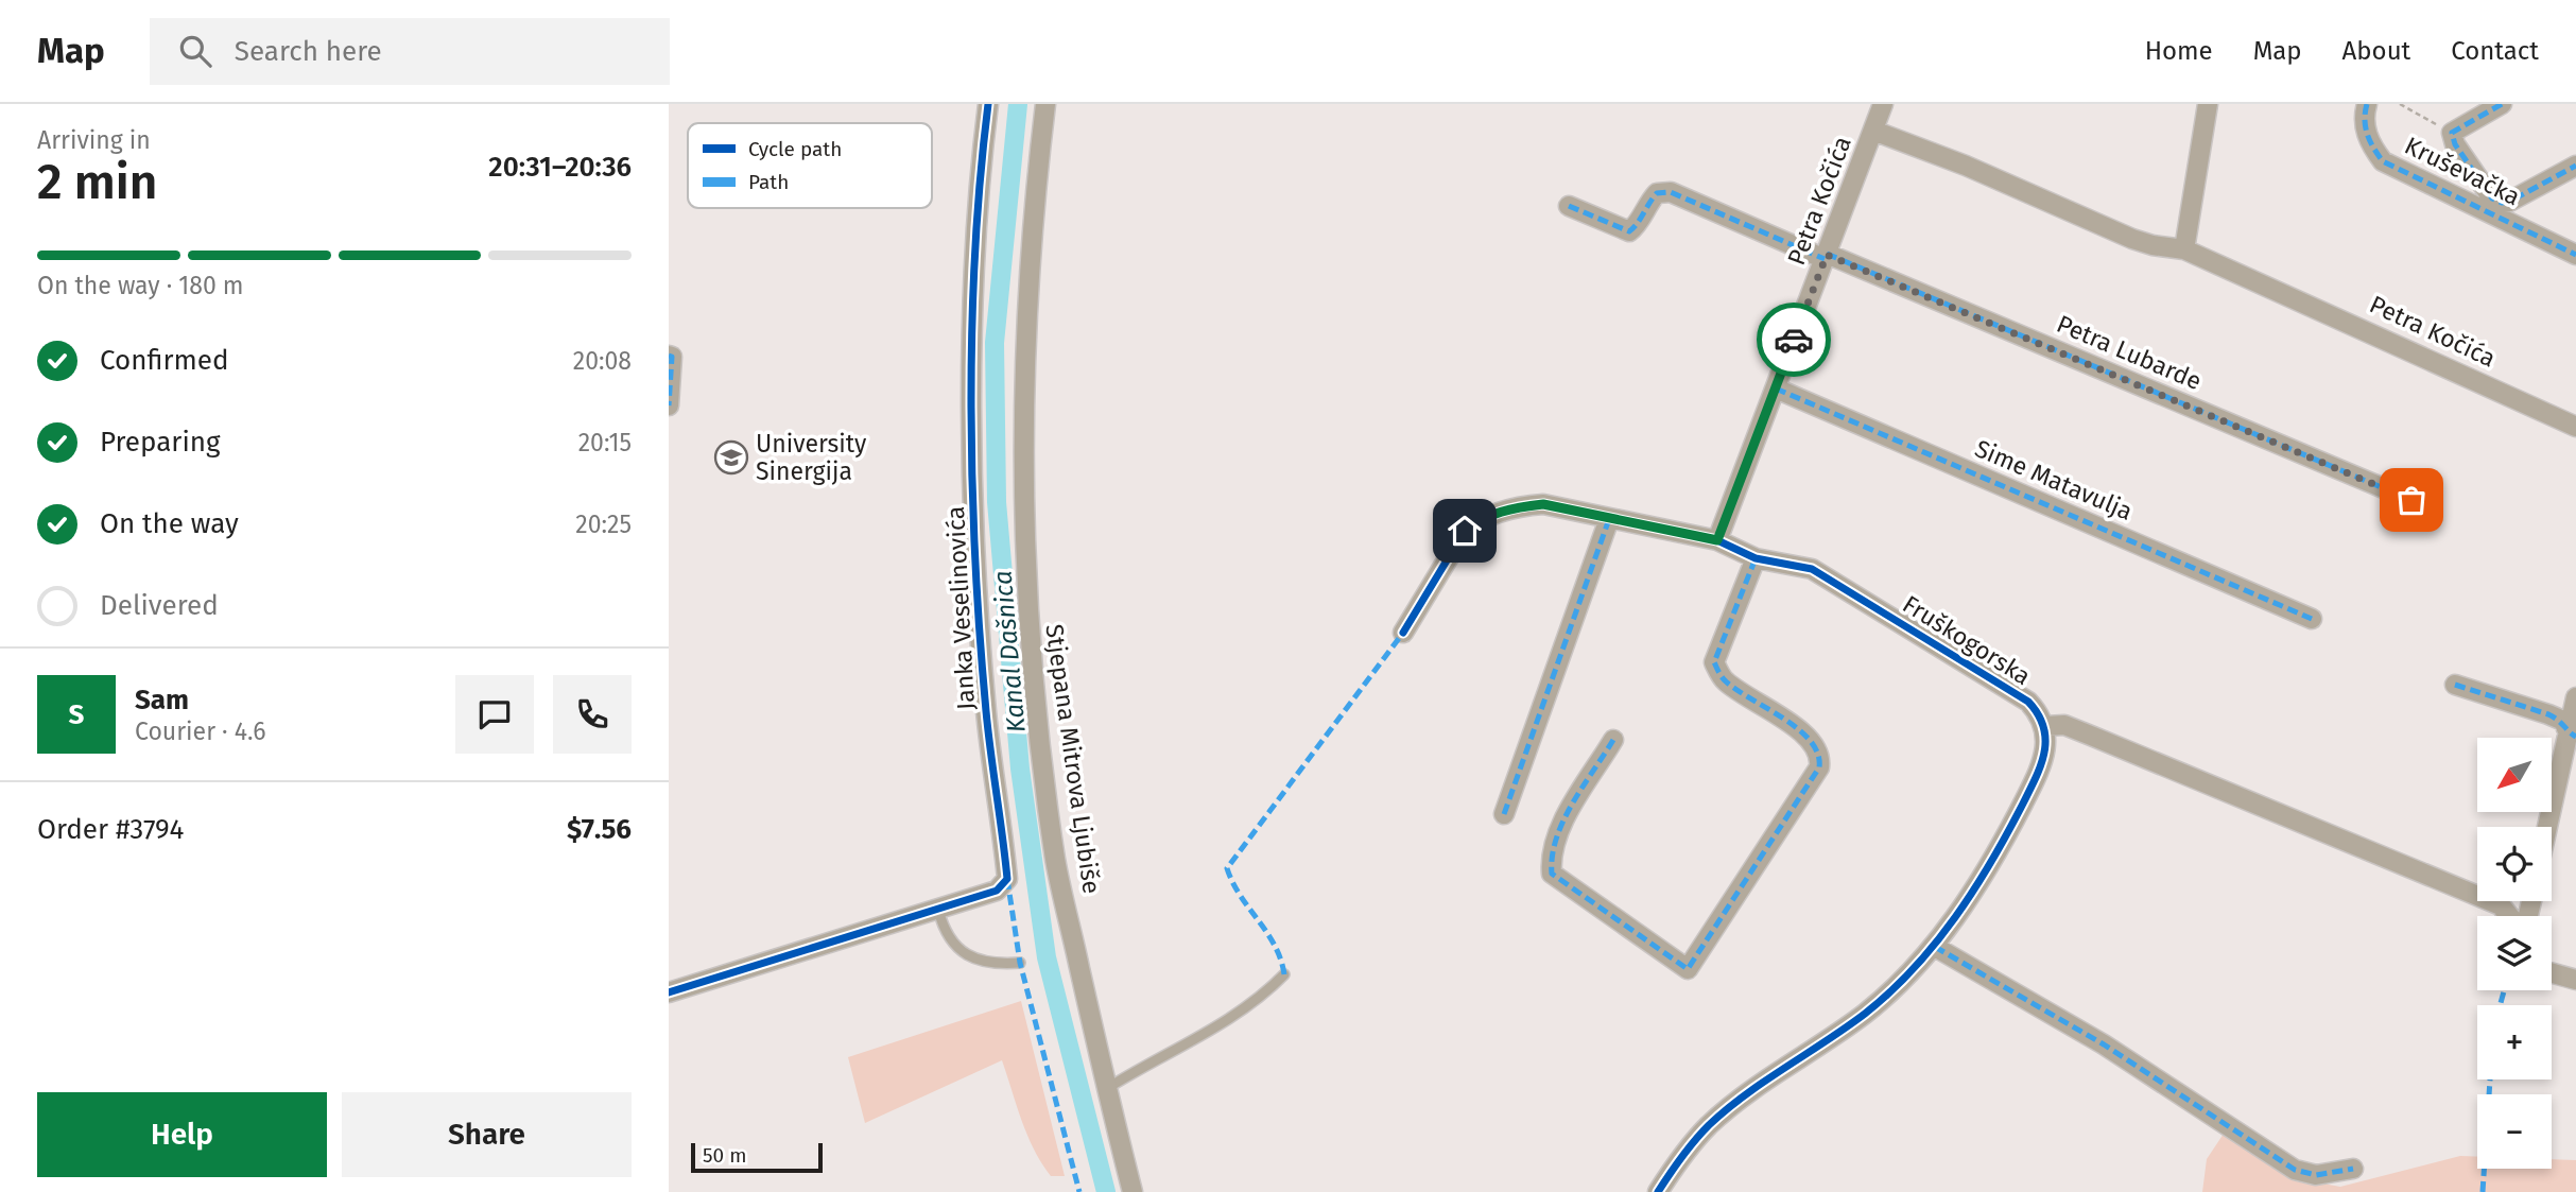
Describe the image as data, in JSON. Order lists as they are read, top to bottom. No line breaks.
{"streets":{"street":["Kruševačka","Petra Kočića","Petra Lubarde","Sime Matavulja","Janka Veselinovića","Fruškogorska","Stjepana Mitrova Ljubiše"]},"crossings":[["Petra Kočića","Petra Lubarde"],["Petra Kočića","Sime Matavulja"],["Petra Kočića","Fruškogorska"]],"water":["Kanal Dašnica"],"places":{"school or university":["University Sinergija"]},"legend":["Cycle path","Path"],"scale_bar":"50 m","north":"bottom left","page":{"header":"Map","search":"Search here","nav":["Home","Map","About","Contact"],"heading":["2 min","Arriving in","20:31–20:36"],"panel":["Sam","Courier · 4.6","Order #3794","$7.56"],"bar":"On the way · 180 m","list":[["Confirmed","20:08"],["Preparing","20:15"],["On the way","20:25"],"Delivered"],"round":"S","map_buttons":["+","−"],"buttons":["Help","Share"],"scale":"50 m"}}
